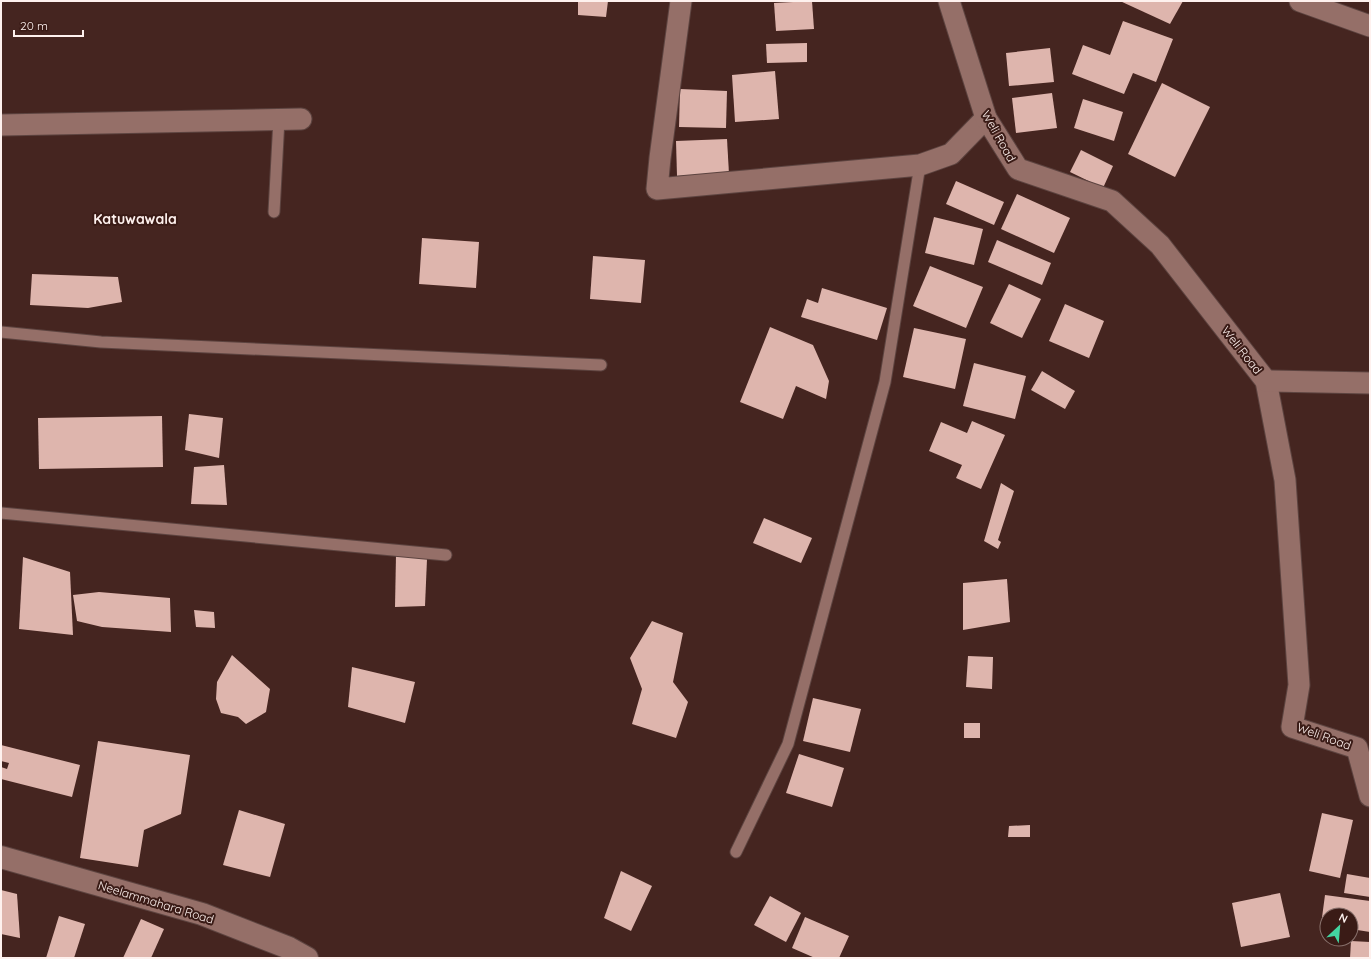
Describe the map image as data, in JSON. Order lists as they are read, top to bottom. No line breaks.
{"streets":{"street":["Weli Road","Neelammahara Road"]},"districts":["Katuwawala"],"scale_bar":"20 m","north":"top right"}
